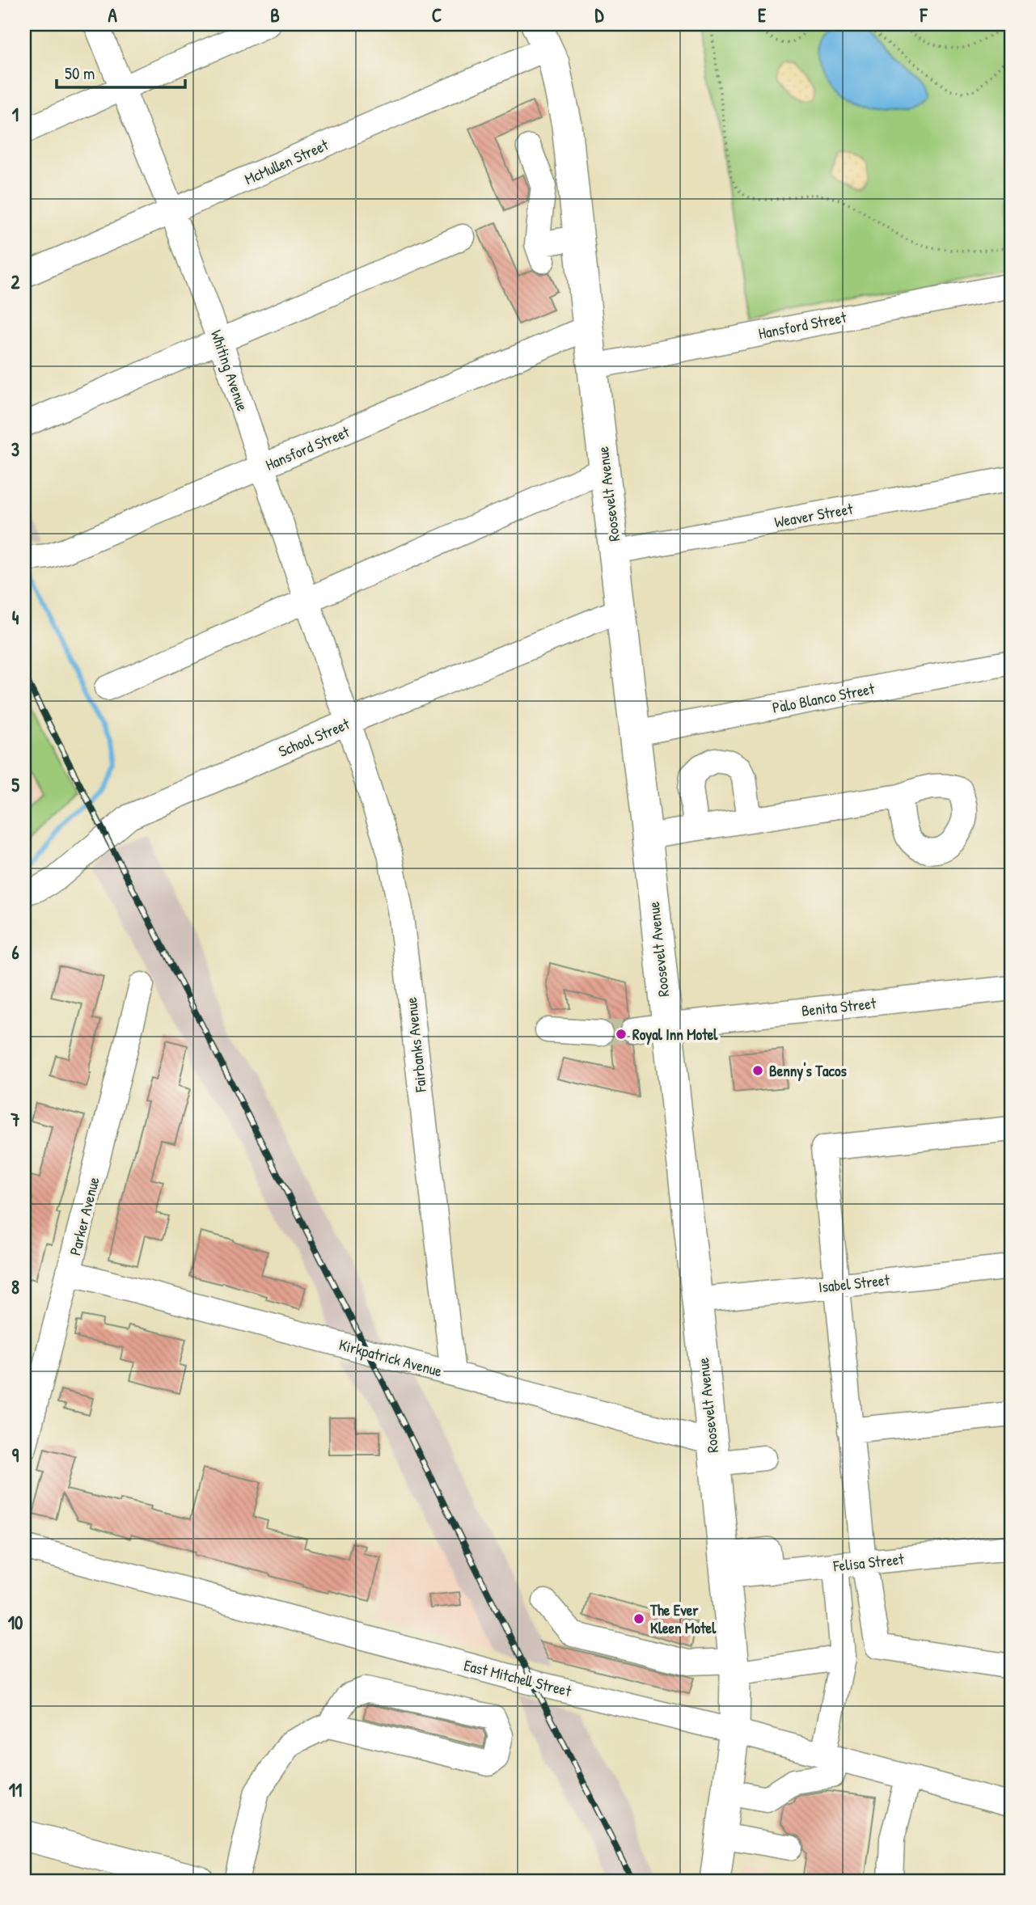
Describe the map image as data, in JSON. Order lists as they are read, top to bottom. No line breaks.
{"streets":{"main road":["Roosevelt Avenue"],"street":["McMullen Street","Hansford Street","Whiting Avenue","Weaver Street","Palo Blanco Street","School Street","Benita Street","Fairbanks Avenue","Parker Avenue","Isabel Street","Kirkpatrick Avenue","Felisa Street","East Mitchell Street"]},"crossings":[["McMullen Street","Whiting Avenue"],["McMullen Street","Roosevelt Avenue"],["Hansford Street","Whiting Avenue"],["Hansford Street","Roosevelt Avenue"],["Whiting Avenue","School Street"],["Whiting Avenue","Fairbanks Avenue"],["Roosevelt Avenue","Weaver Street"],["Roosevelt Avenue","Palo Blanco Street"],["Roosevelt Avenue","School Street"],["Roosevelt Avenue","Benita Street"],["Roosevelt Avenue","Isabel Street"],["Roosevelt Avenue","Kirkpatrick Avenue"],["Roosevelt Avenue","Felisa Street"],["Roosevelt Avenue","East Mitchell Street"],["School Street","Fairbanks Avenue"],["Fairbanks Avenue","Kirkpatrick Avenue"],["Parker Avenue","Kirkpatrick Avenue"]],"places":["Royal Inn Motel","Benny's Tacos","The Ever Kleen Motel"],"scale_bar":"50 m","grid":{"columns":["A","B","C","D","E","F"],"rows":["1","2","3","4","5","6","7","8","9","10","11"]}}
